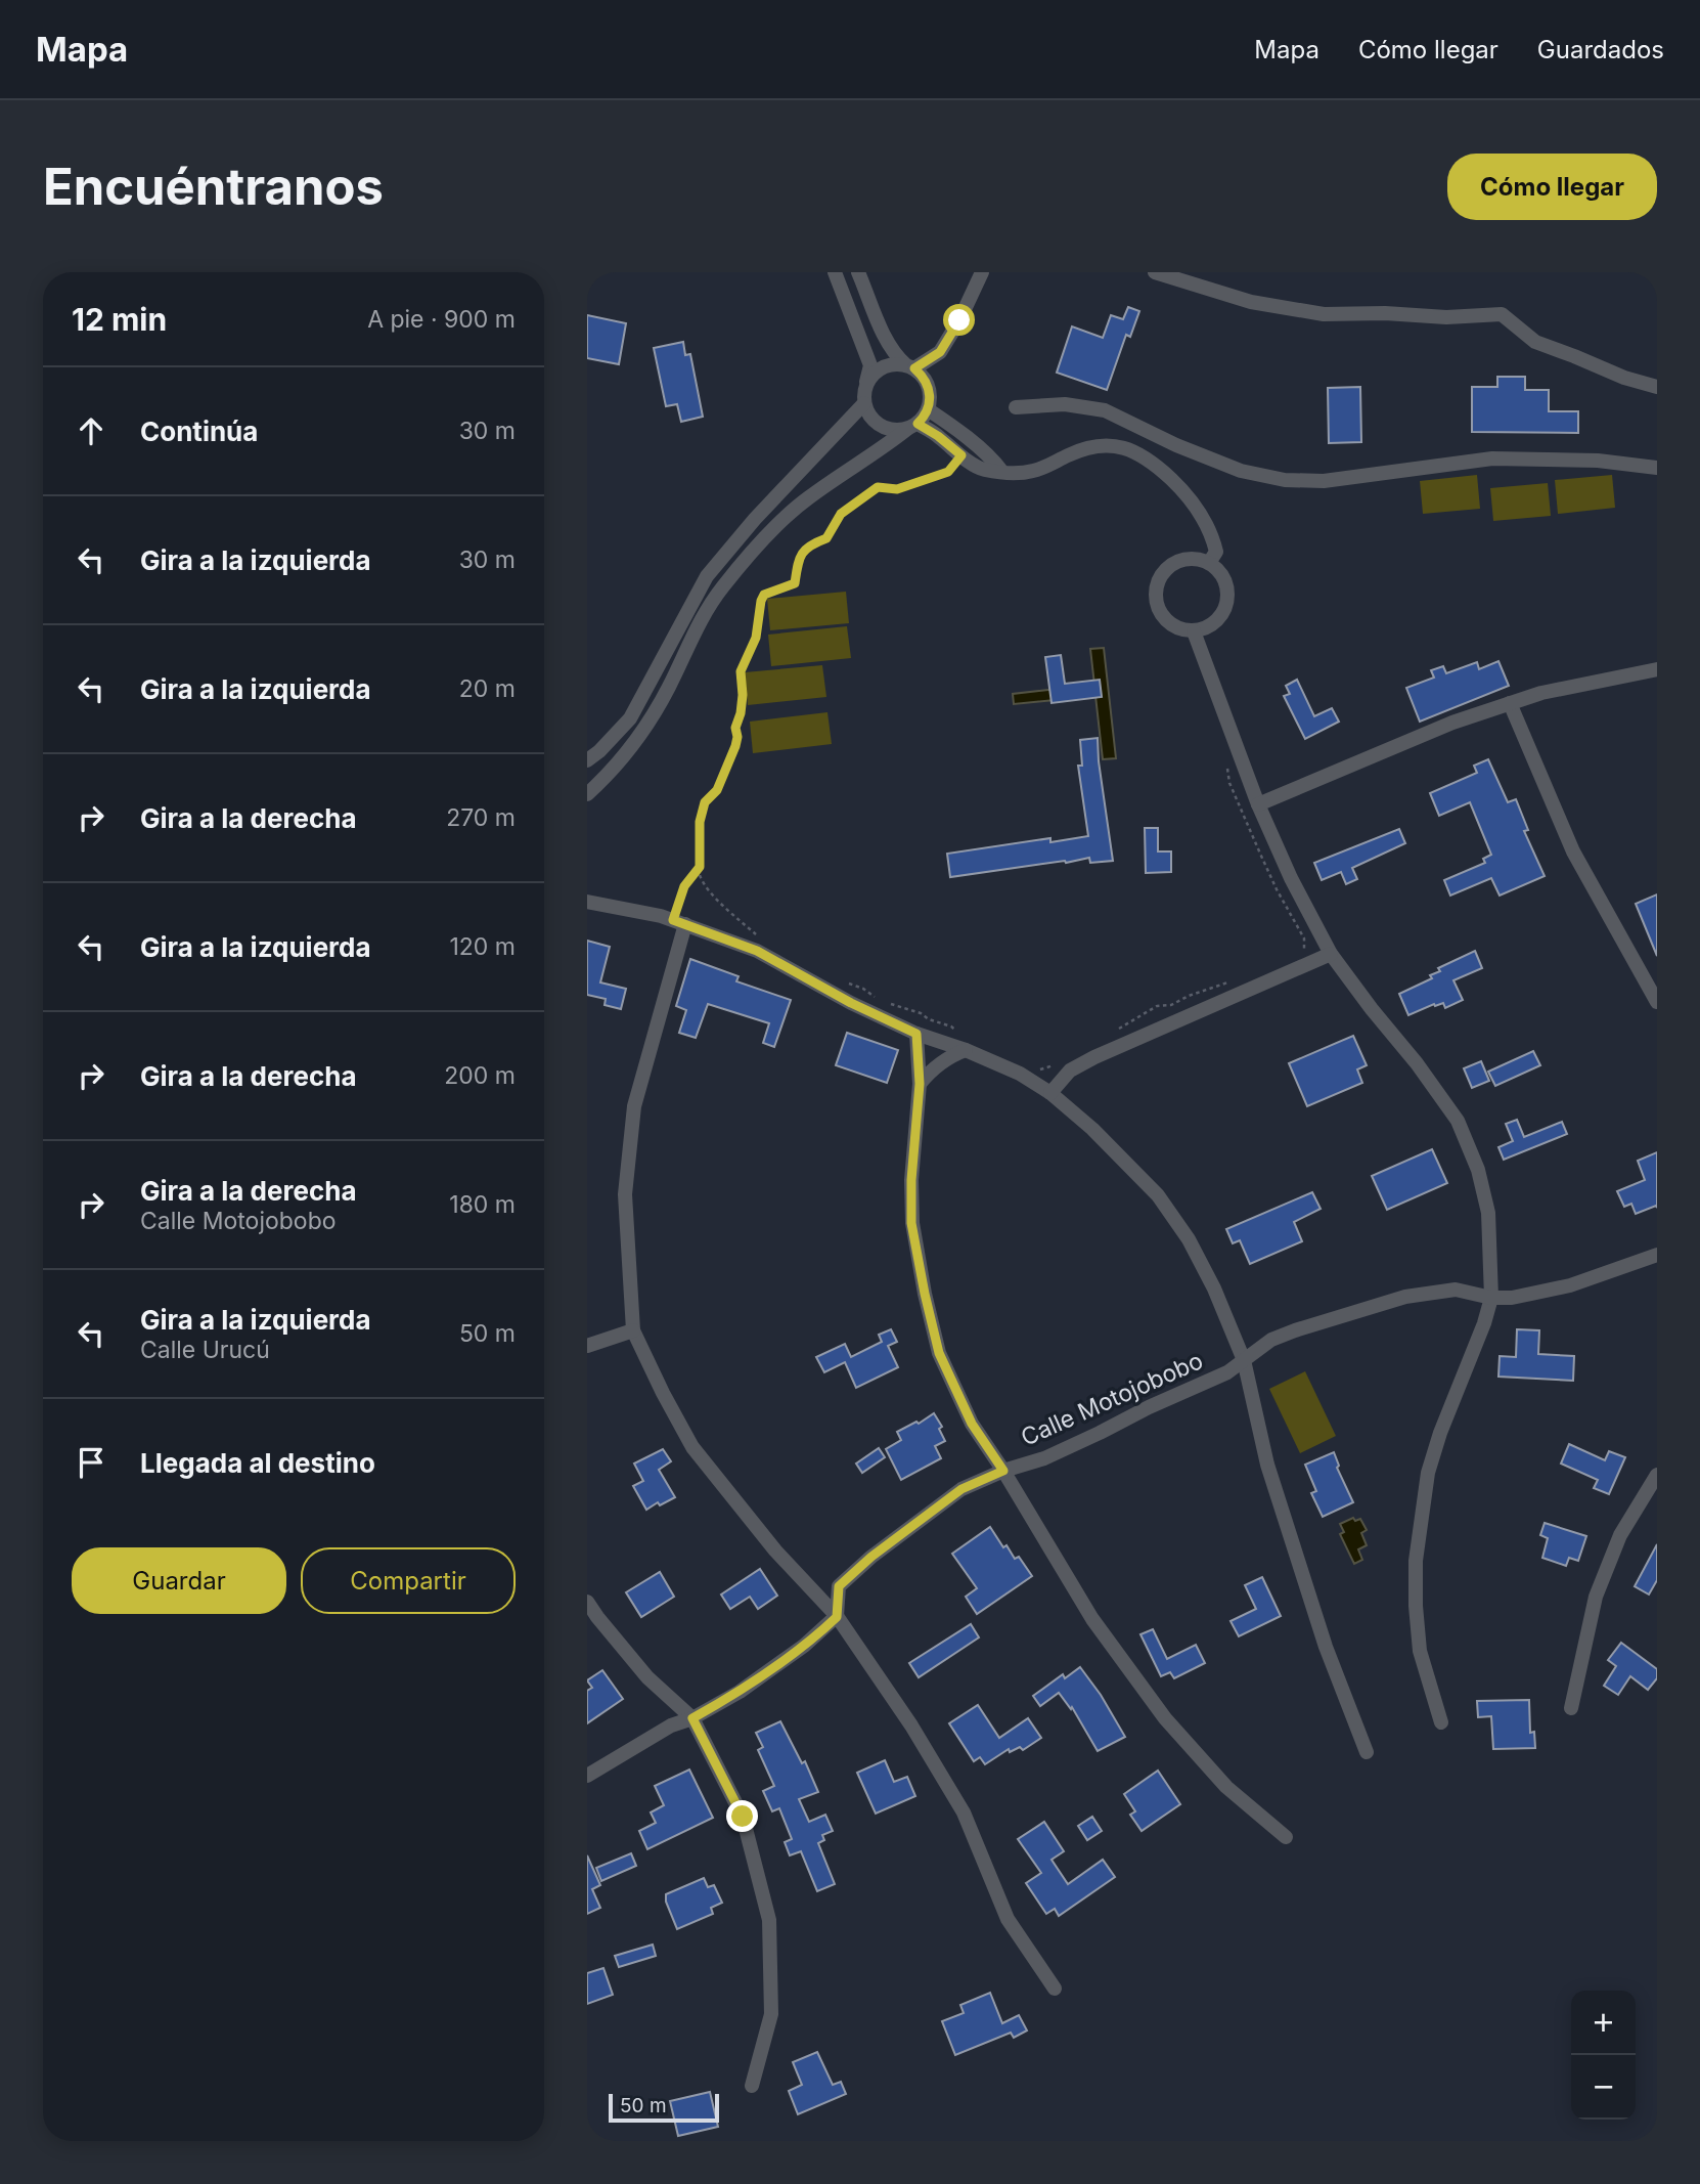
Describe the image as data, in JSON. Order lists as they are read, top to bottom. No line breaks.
{"streets":{"street":["Calle Motojobobo"]},"scale_bar":"50 m","page":{"header":"Mapa","nav":["Mapa","Cómo llegar","Guardados"],"buttons":["Cómo llegar",["Guardar","Compartir"]],"title":"Encuéntranos","heading":["12 min","A pie · 900 m"],"list":[["Continúa","30 m"],["Gira a la izquierda","30 m"],["Gira a la izquierda","20 m"],["Gira a la derecha","270 m"],["Gira a la izquierda","120 m"],["Gira a la derecha","200 m"],["Gira a la derecha","Calle Motojobobo","180 m"],["Gira a la izquierda","Calle Urucú","50 m"],"Llegada al destino"],"map_buttons":["+","−"],"scale":"50 m"}}
